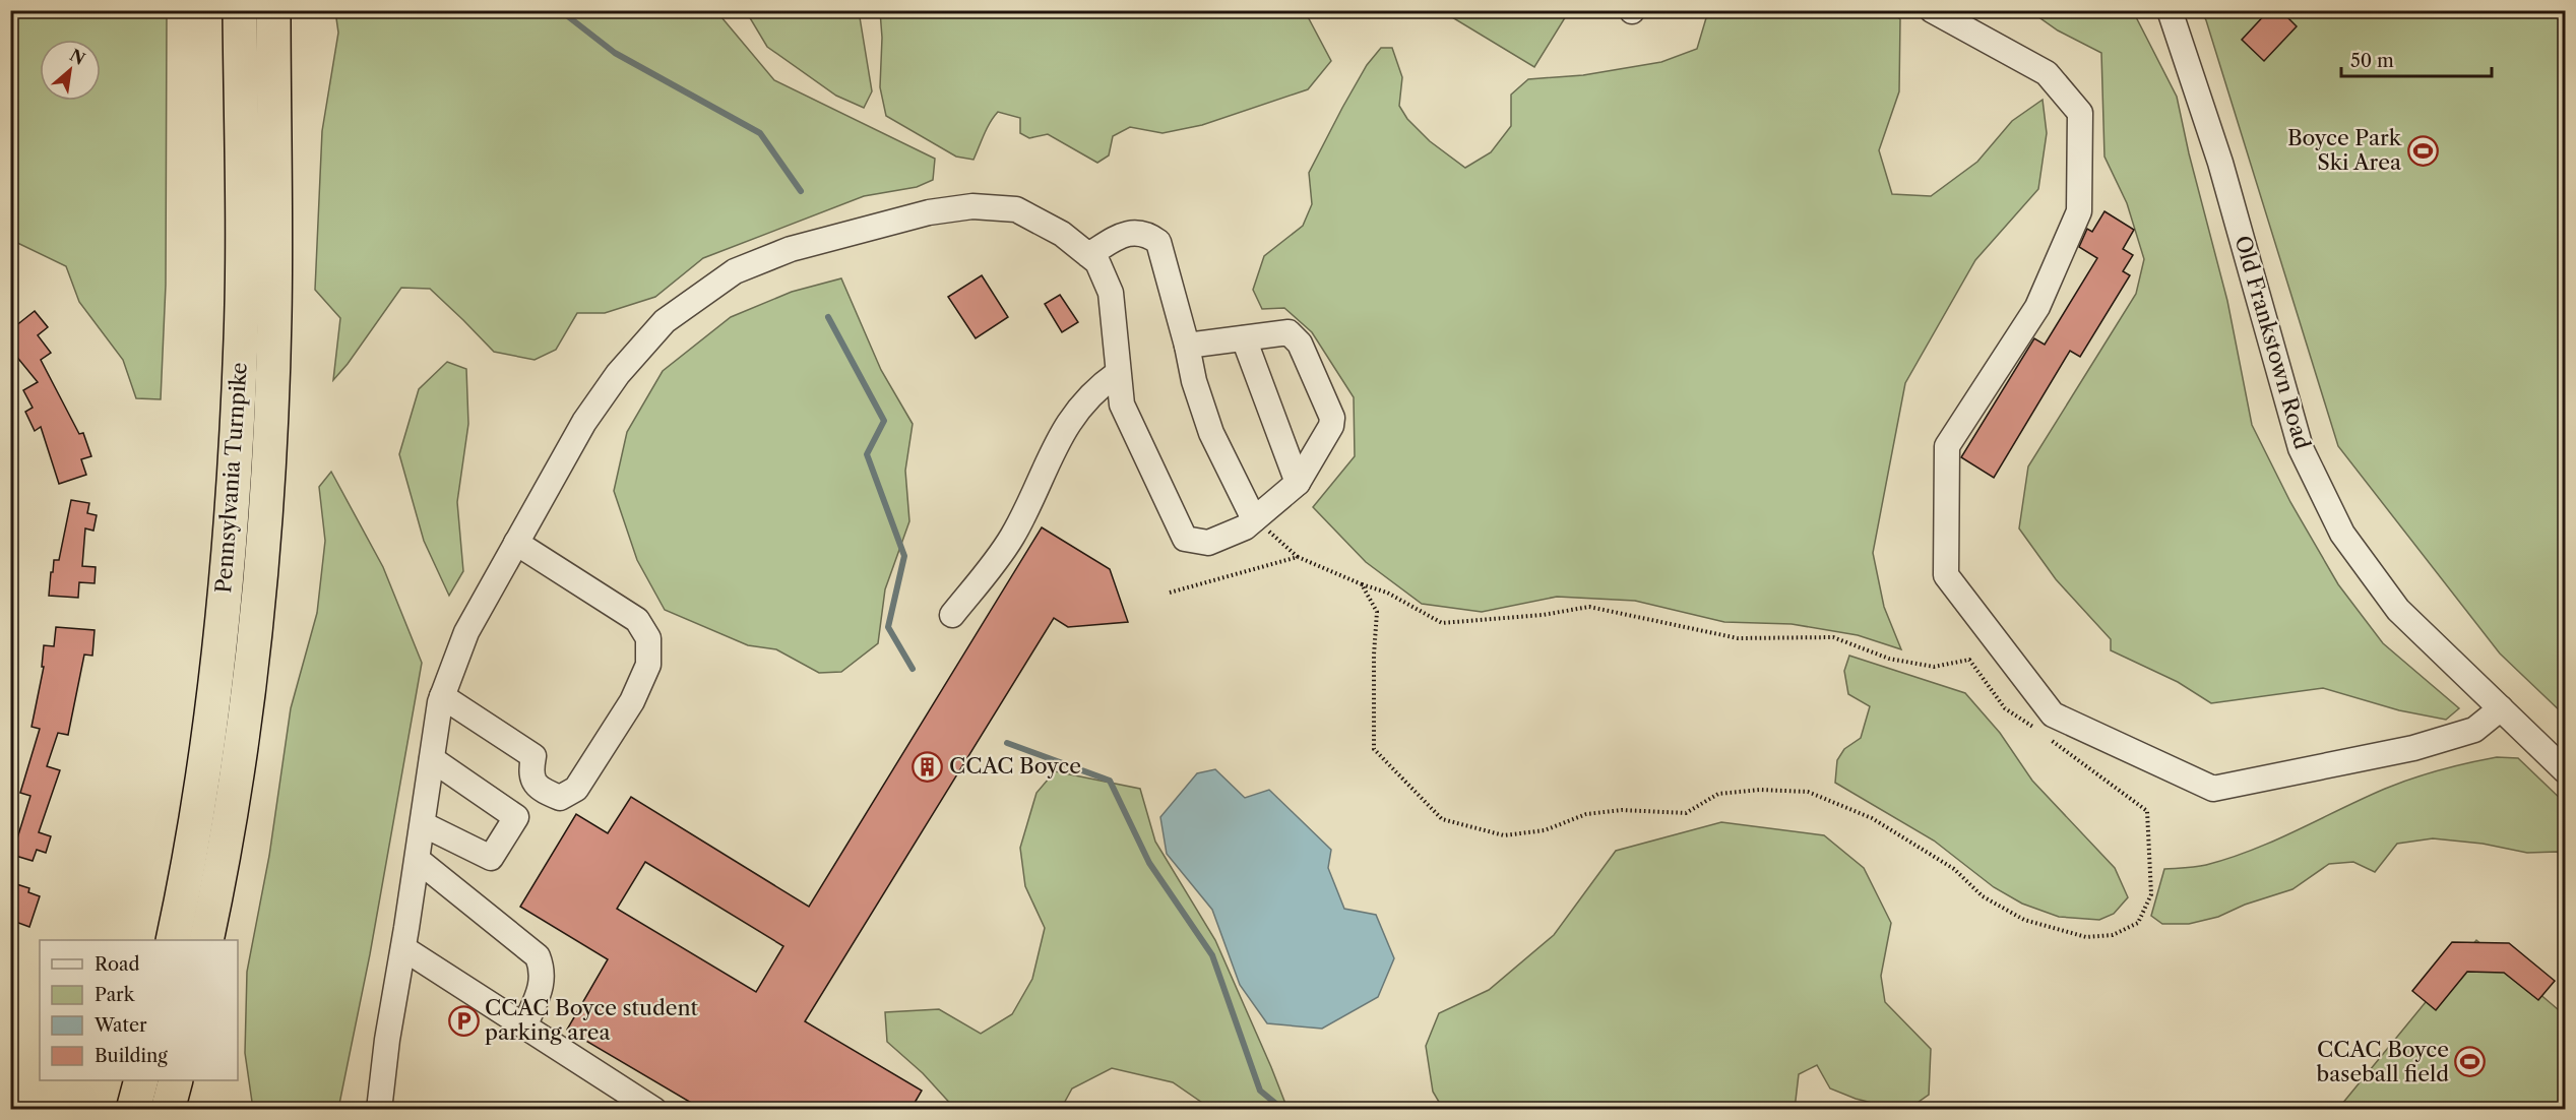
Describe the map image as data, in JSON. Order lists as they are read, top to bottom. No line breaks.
{"streets":{"highway":["Pennsylvania Turnpike"],"street":["Old Frankstown Road"]},"places":{"sports":["Boyce Park Ski Area","CCAC Boyce baseball field"],"building":["CCAC Boyce"],"parking":["CCAC Boyce student parking area"]},"legend":["Road","Park","Water","Building"],"scale_bar":"50 m","north":"top right"}
